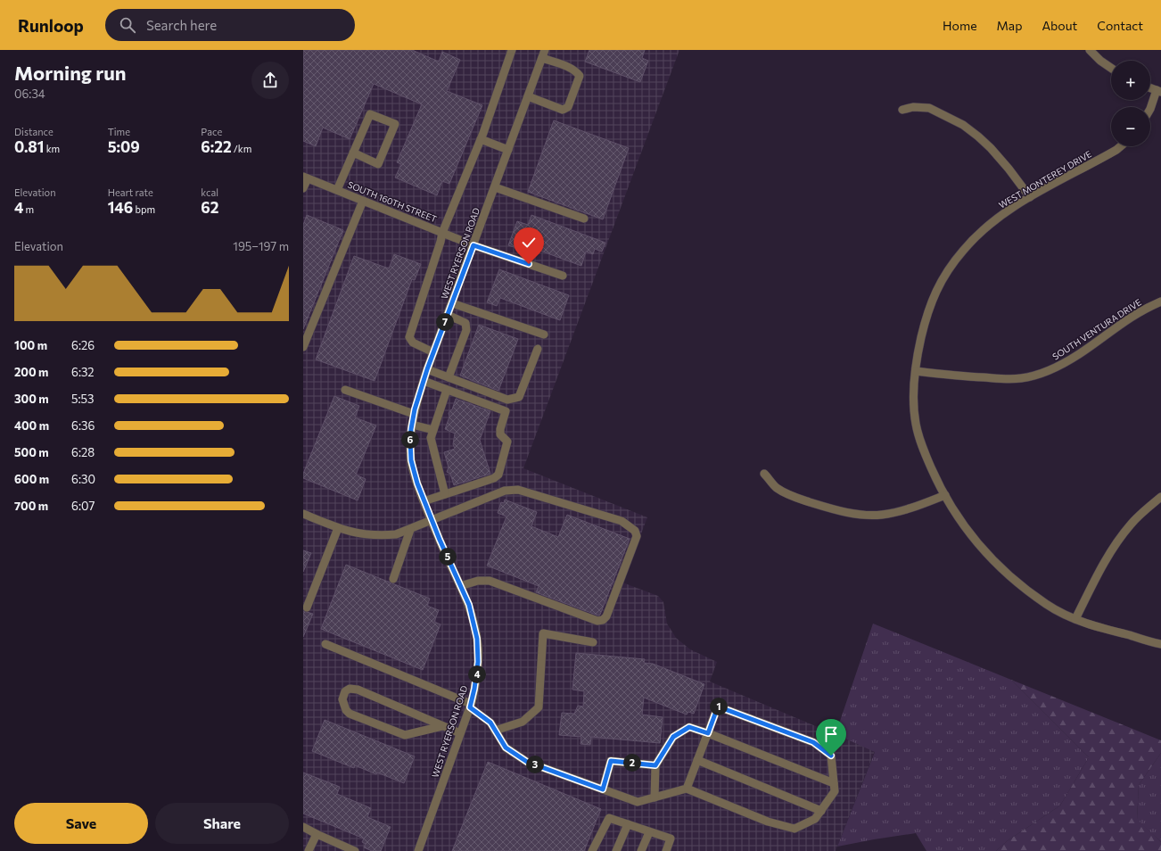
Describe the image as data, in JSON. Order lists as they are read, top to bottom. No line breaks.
{"streets":{"street":["WEST MONTEREY DRIVE","SOUTH 160TH STREET","WEST RYERSON ROAD","SOUTH VENTURA DRIVE"]},"crossings":[["WEST MONTEREY DRIVE","SOUTH VENTURA DRIVE"],["SOUTH 160TH STREET","WEST RYERSON ROAD"]],"page":{"header":"Runloop","search":"Search here","nav":["Home","Map","About","Contact"],"heading":["Morning run","06:34"],"map_buttons":["+","−"],"stats":[["Distance","0.81 km"],["Time","5:09"],["Pace","6:22 /km"],["Elevation","4 m"],["Heart rate","146 bpm"],["kcal","62"]],"chart":["Elevation","195–197 m"],"pins":["7","6","5","4","1","2","3"],"list":[{"name":"100 m","note":"6:26"},{"name":"200 m","note":"6:32"},{"name":"300 m","note":"5:53"},{"name":"400 m","note":"6:36"},{"name":"500 m","note":"6:28"},{"name":"600 m","note":"6:30"},{"name":"700 m","note":"6:07"}],"buttons":["Save","Share"]}}
